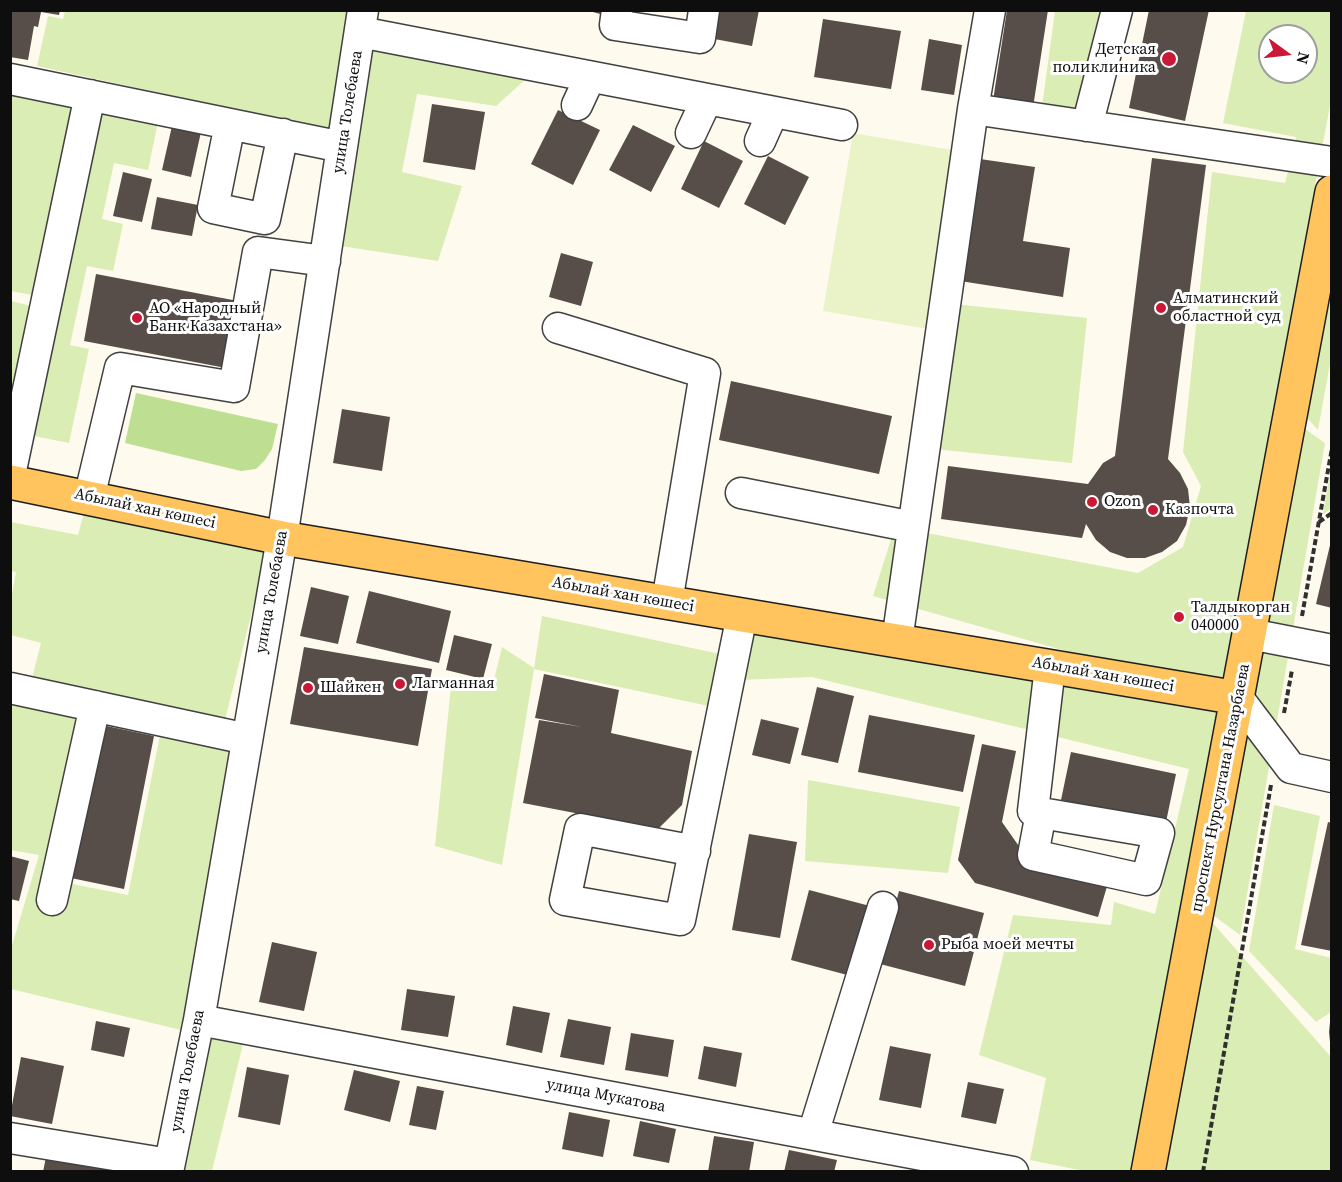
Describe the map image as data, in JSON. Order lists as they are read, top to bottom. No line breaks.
{"streets":{"main road":["Абылай хан көшесі","проспект Нурсултана Назарбаева"],"street":["улица Толебаева","улица Мукатова"]},"crossings":[["улица Толебаева","Абылай хан көшесі"],["улица Толебаева","улица Мукатова"],["Абылай хан көшесі","проспект Нурсултана Назарбаева"]],"places":["Детская поликлиника","Алматинский областной суд","AO «Народный Банк Казахстана»","Ozon","Казпочта","Талдыкорган 040000","Лагманная","Шайкен","Рыба моей мечты"],"north":"right"}
